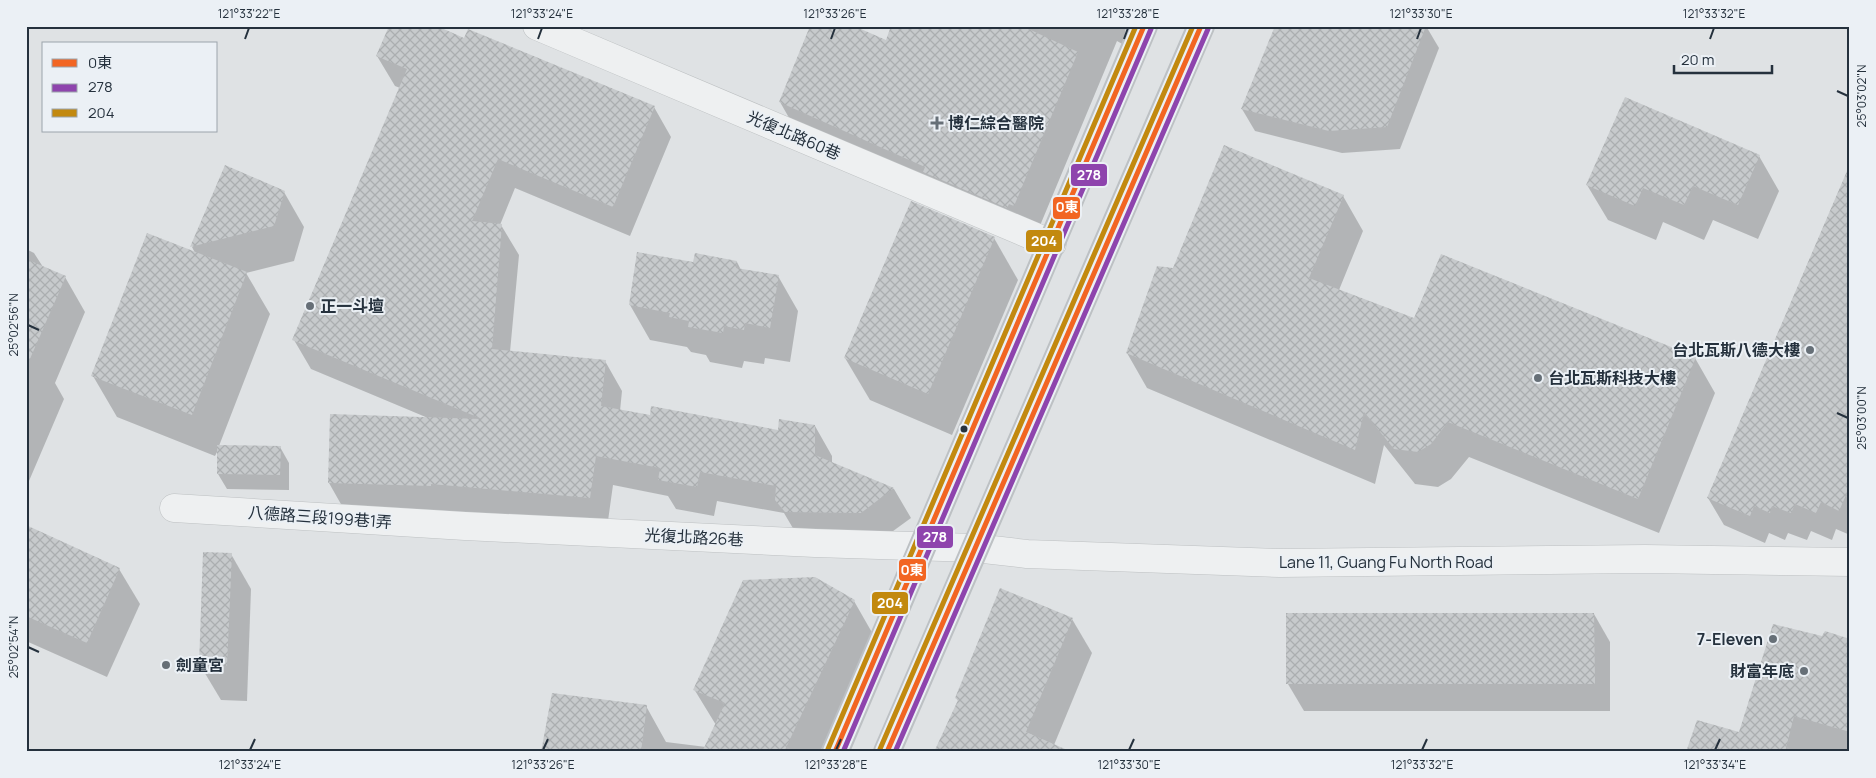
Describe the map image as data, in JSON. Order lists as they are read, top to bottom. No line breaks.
{"streets":{"street":["光復北路60巷","八德路三段199巷1弄","光復北路26巷","Lane 11, Guang Fu North Road"]},"crossings":[["八德路三段199巷1弄","光復北路26巷"],["光復北路26巷","Lane 11, Guang Fu North Road"]],"places":{"health":["博仁綜合醫院"],"other":["正一斗壇","台北瓦斯八德大樓","台北瓦斯科技大樓","7-Eleven","劍童宮","財富年底"]},"lines":["transit line 0東","transit line 204","transit line 278"],"legend":["0東","278","204"],"scale_bar":"20 m","coordinates":["121°33'22\"E","121°33'24\"E","121°33'26\"E","121°33'28\"E","121°33'30\"E","121°33'32\"E","25°03'02\"N","25°02'56\"N","25°03'00\"N","25°02'54\"N","121°33'34\"E"]}
